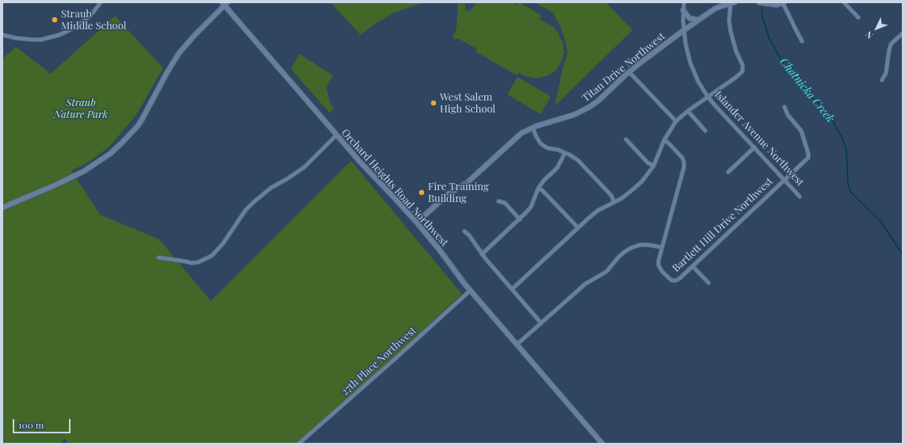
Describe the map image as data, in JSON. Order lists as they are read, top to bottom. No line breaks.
{"streets":{"street":["Titan Drive Northwest","Islander Avenue Northwest","Orchard Heights Road Northwest","Bartlett Hill Drive Northwest","27th Place Northwest"]},"crossings":[["Titan Drive Northwest","Islander Avenue Northwest"],["Titan Drive Northwest","Orchard Heights Road Northwest"],["Islander Avenue Northwest","Bartlett Hill Drive Northwest"],["Orchard Heights Road Northwest","27th Place Northwest"]],"water":["Chatnicka Creek"],"parks":["Straub Nature Park"],"places":["Straub Middle School","West Salem High School","Fire Training Building"],"scale_bar":"100 m","north":"bottom left"}
